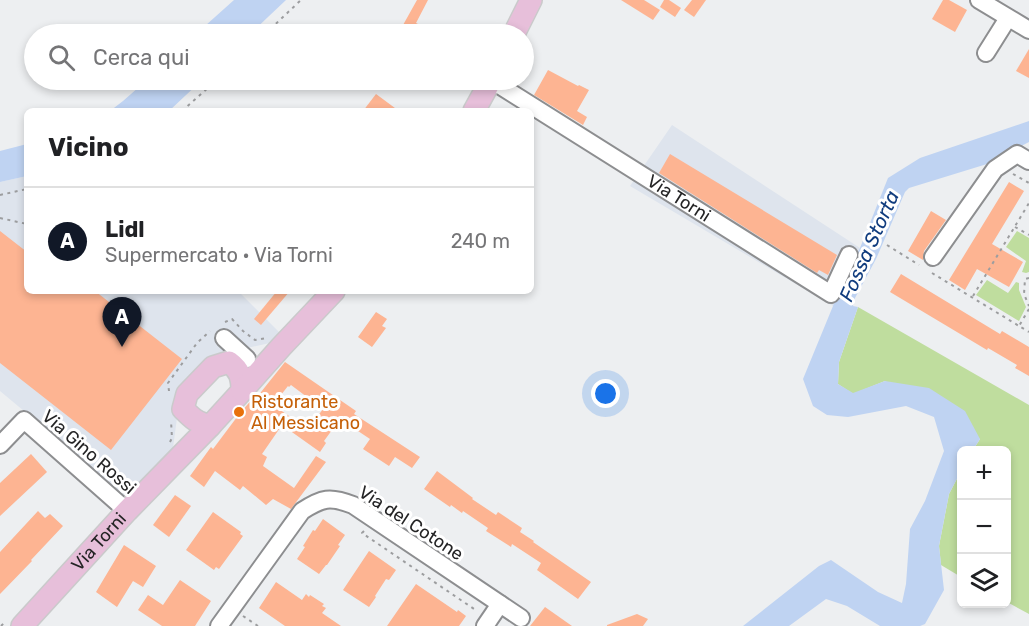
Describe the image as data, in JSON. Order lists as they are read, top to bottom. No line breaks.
{"streets":{"main road":["Via Torni"],"street":["Via Gino Rossi","Via del Cotone"]},"crossings":[["Via Torni","Via Gino Rossi"]],"water":["Fossa Storta"],"places":["Ristorante Al Messicano"],"page":{"search":"Cerca qui","heading":"Vicino","list":[{"mark":"A","name":"Lidl","note":"Supermercato · Via Torni","value":"240 m"}],"pins":"A","map_buttons":["+","−"]}}
